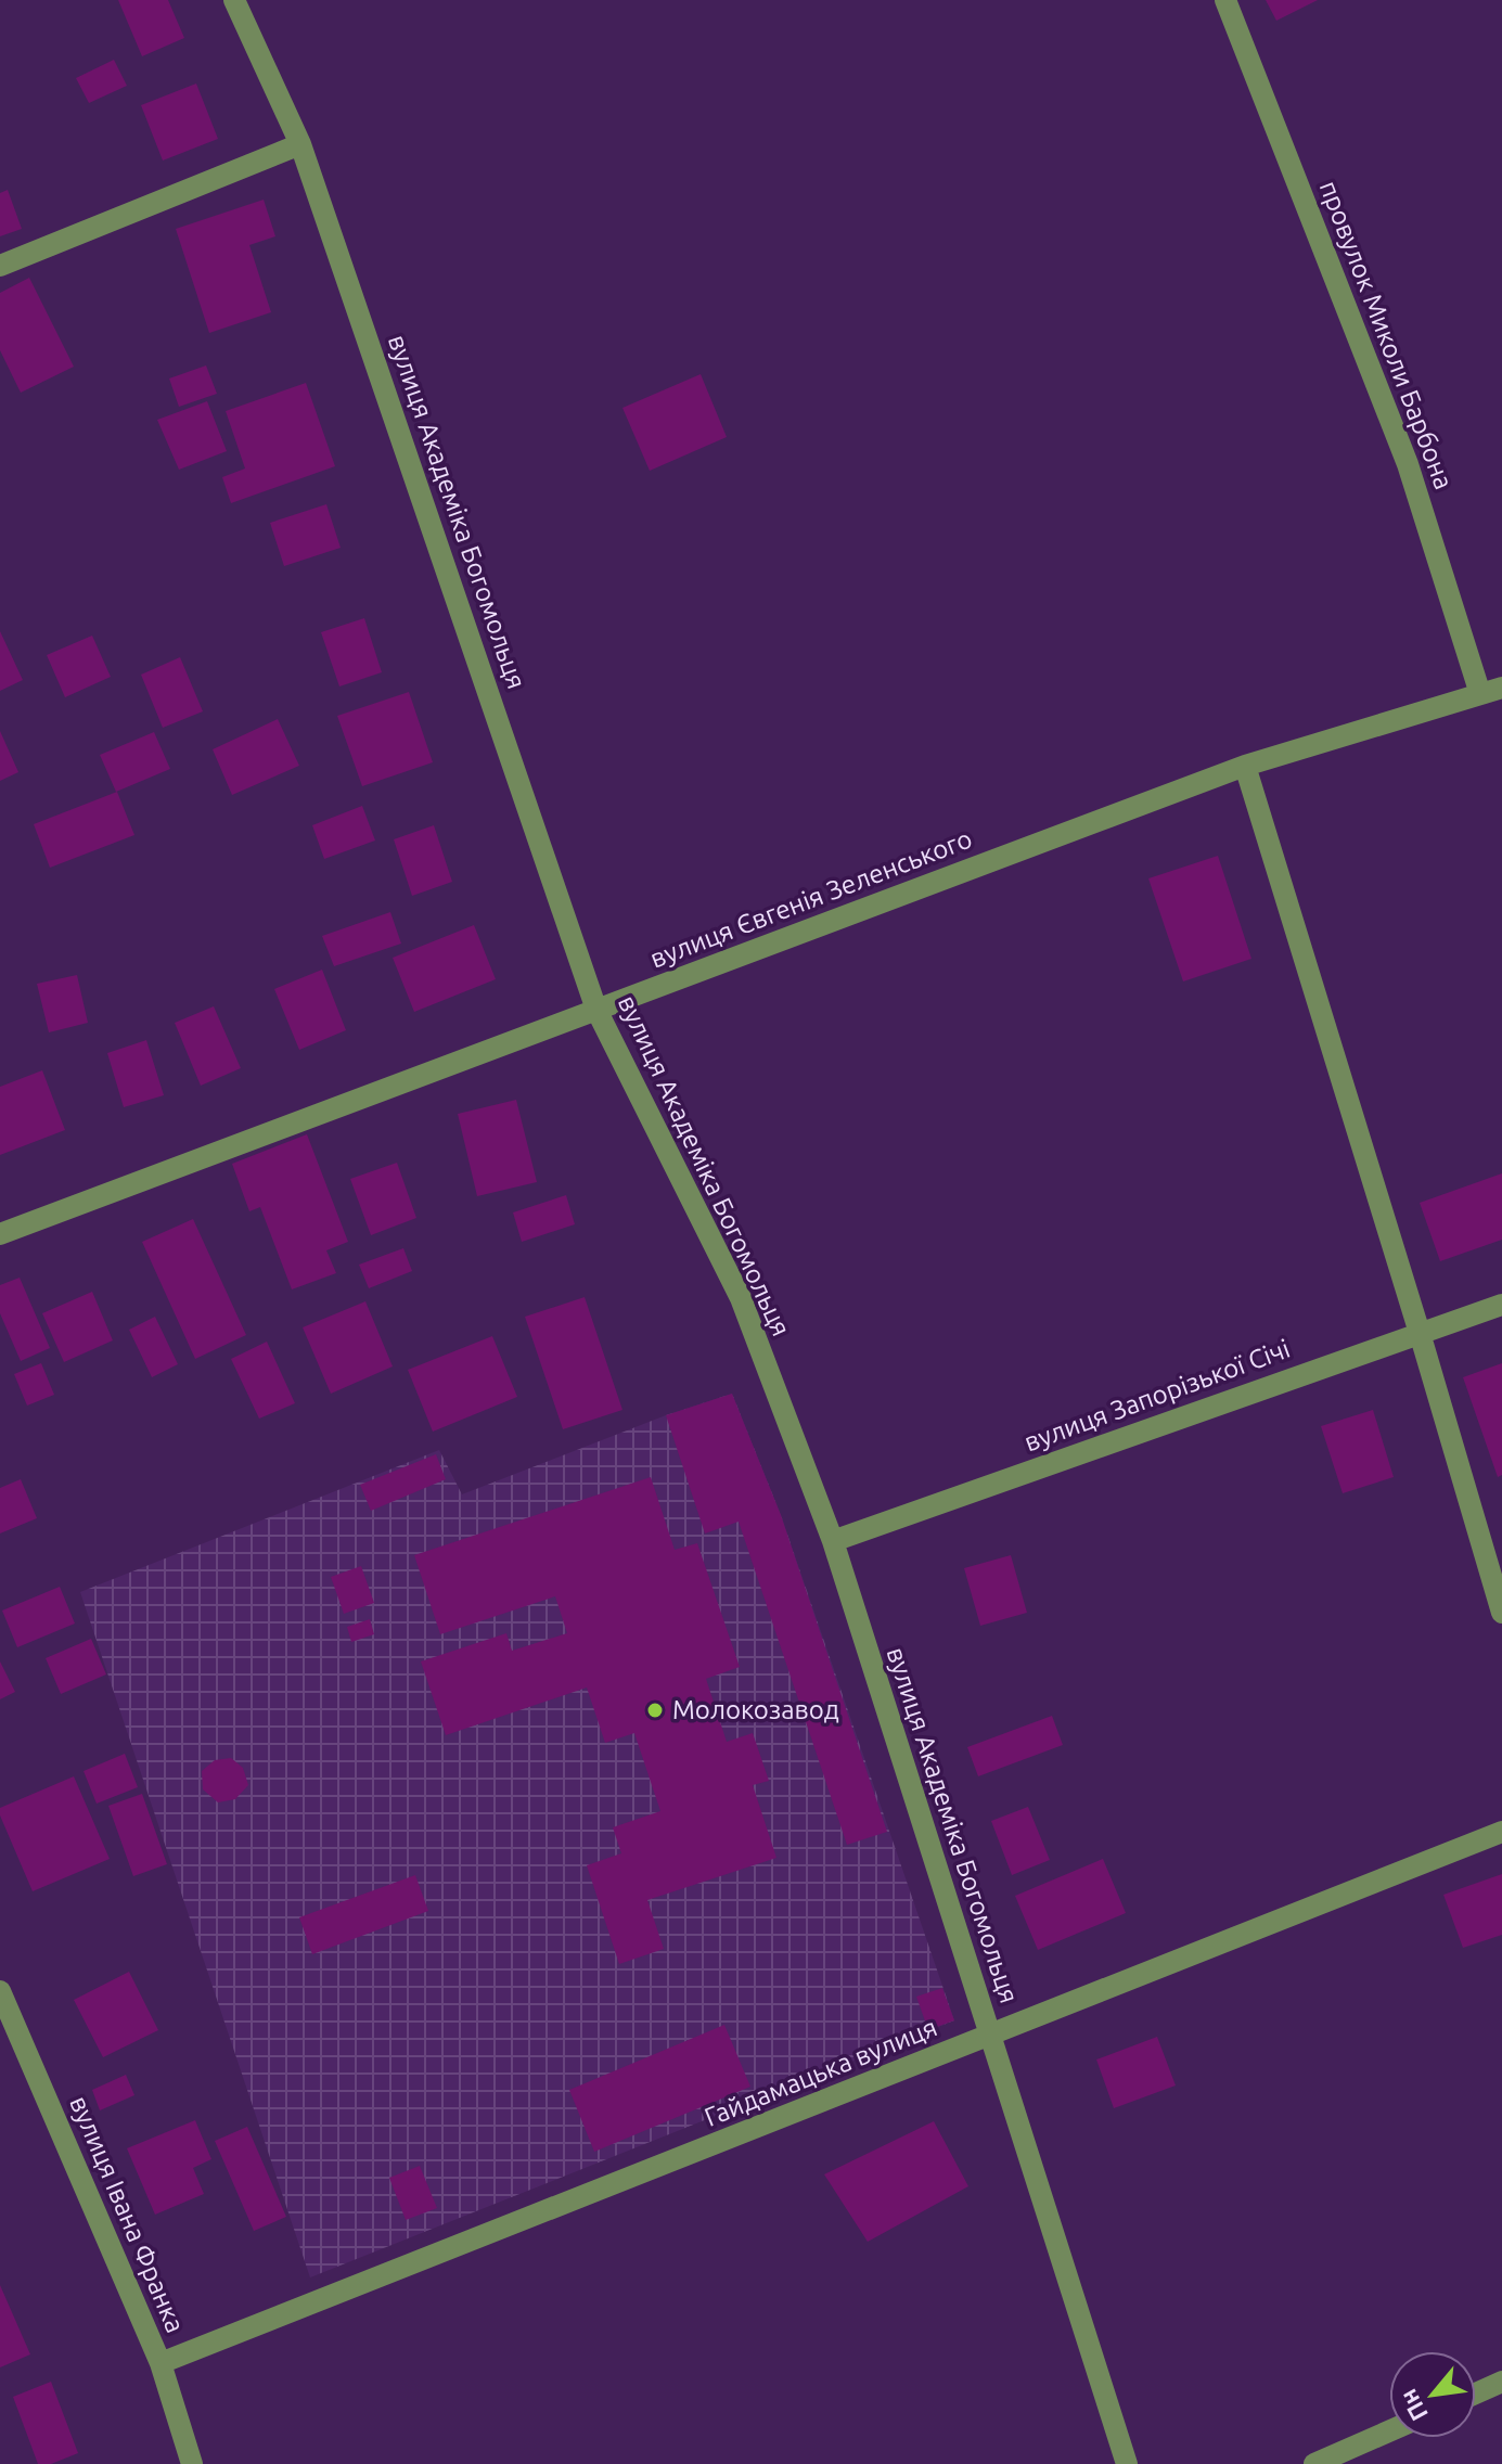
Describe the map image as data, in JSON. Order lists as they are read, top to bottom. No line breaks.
{"streets":{"street":["провулок Миколи Барбона","вулиця Академіка Богомольця","вулиця Євгенія Зеленського","вулиця Запорізької Січі","Гайдамацька вулиця","вулиця Івана Франка"]},"crossings":[["провулок Миколи Барбона","вулиця Євгенія Зеленського"],["вулиця Академіка Богомольця","вулиця Євгенія Зеленського"],["вулиця Академіка Богомольця","вулиця Запорізької Січі"],["вулиця Академіка Богомольця","Гайдамацька вулиця"],["Гайдамацька вулиця","вулиця Івана Франка"]],"places":["Молокозавод"],"north":"bottom left"}
